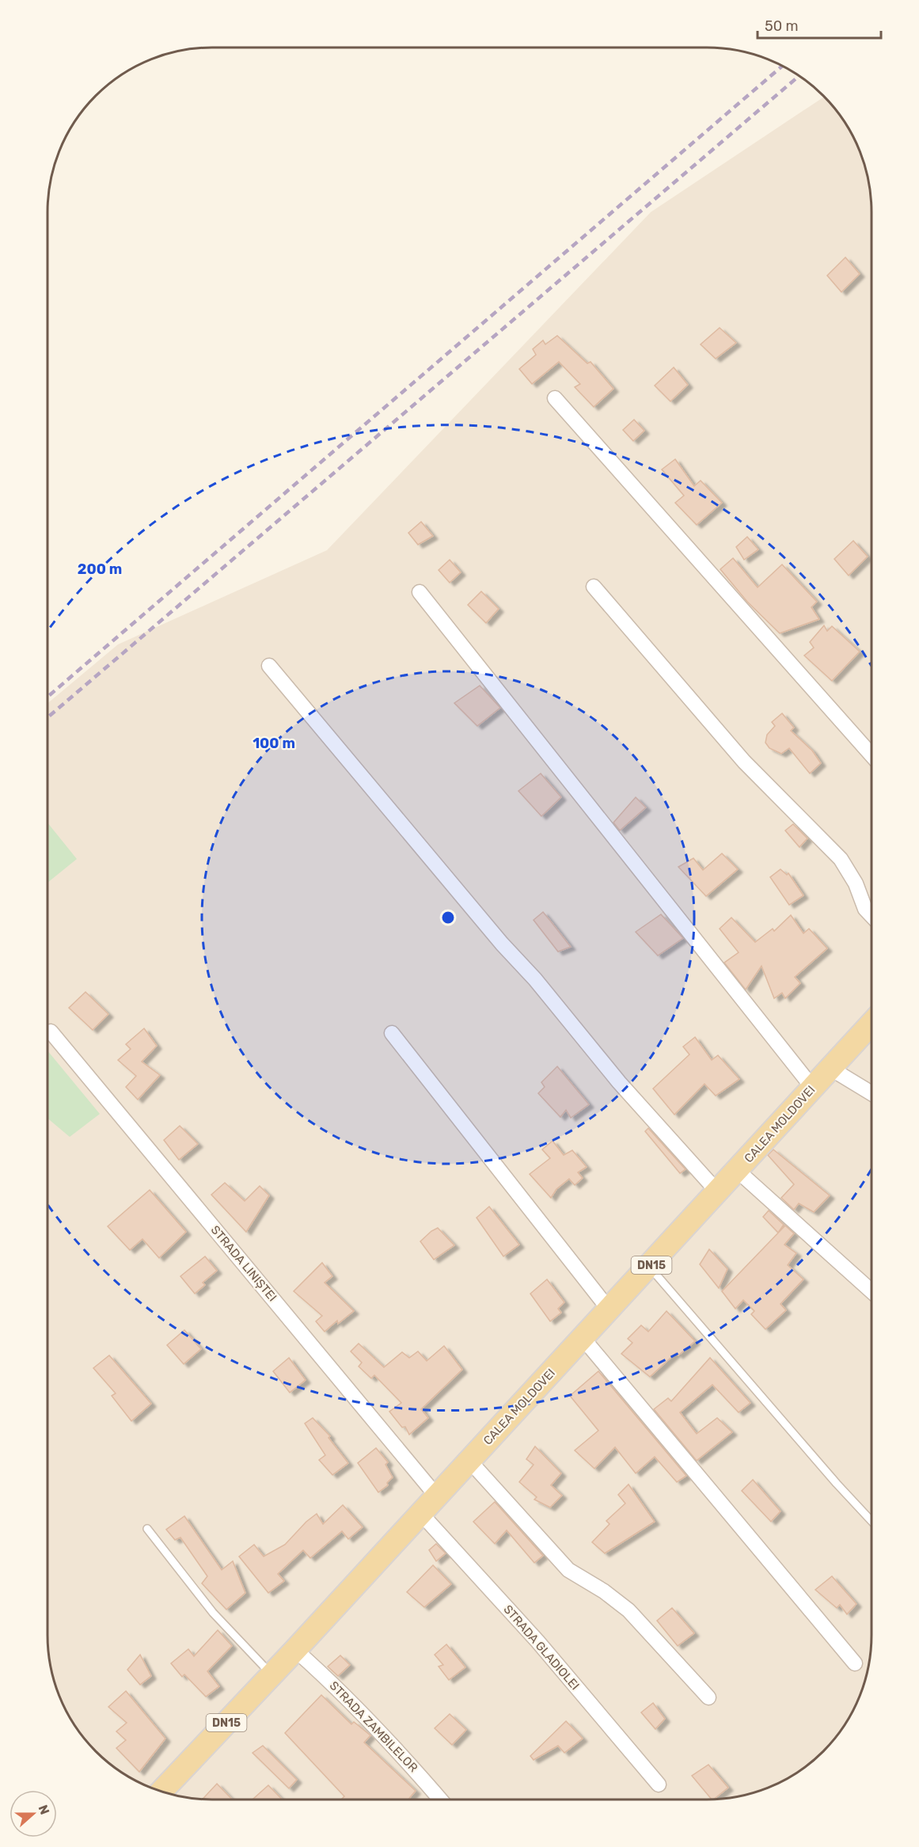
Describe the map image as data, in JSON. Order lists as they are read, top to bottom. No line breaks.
{"streets":{"main road":["CALEA MOLDOVEI","DN15"],"street":["STRADA LINIȘTEI","STRADA GLADIOLEI","STRADA ZAMBILELOR"]},"crossings":[["CALEA MOLDOVEI","STRADA LINIȘTEI"],["CALEA MOLDOVEI","STRADA GLADIOLEI"],["CALEA MOLDOVEI","STRADA ZAMBILELOR"]],"scale_bar":"50 m","north":"right","rings":["200 m","100 m"]}
